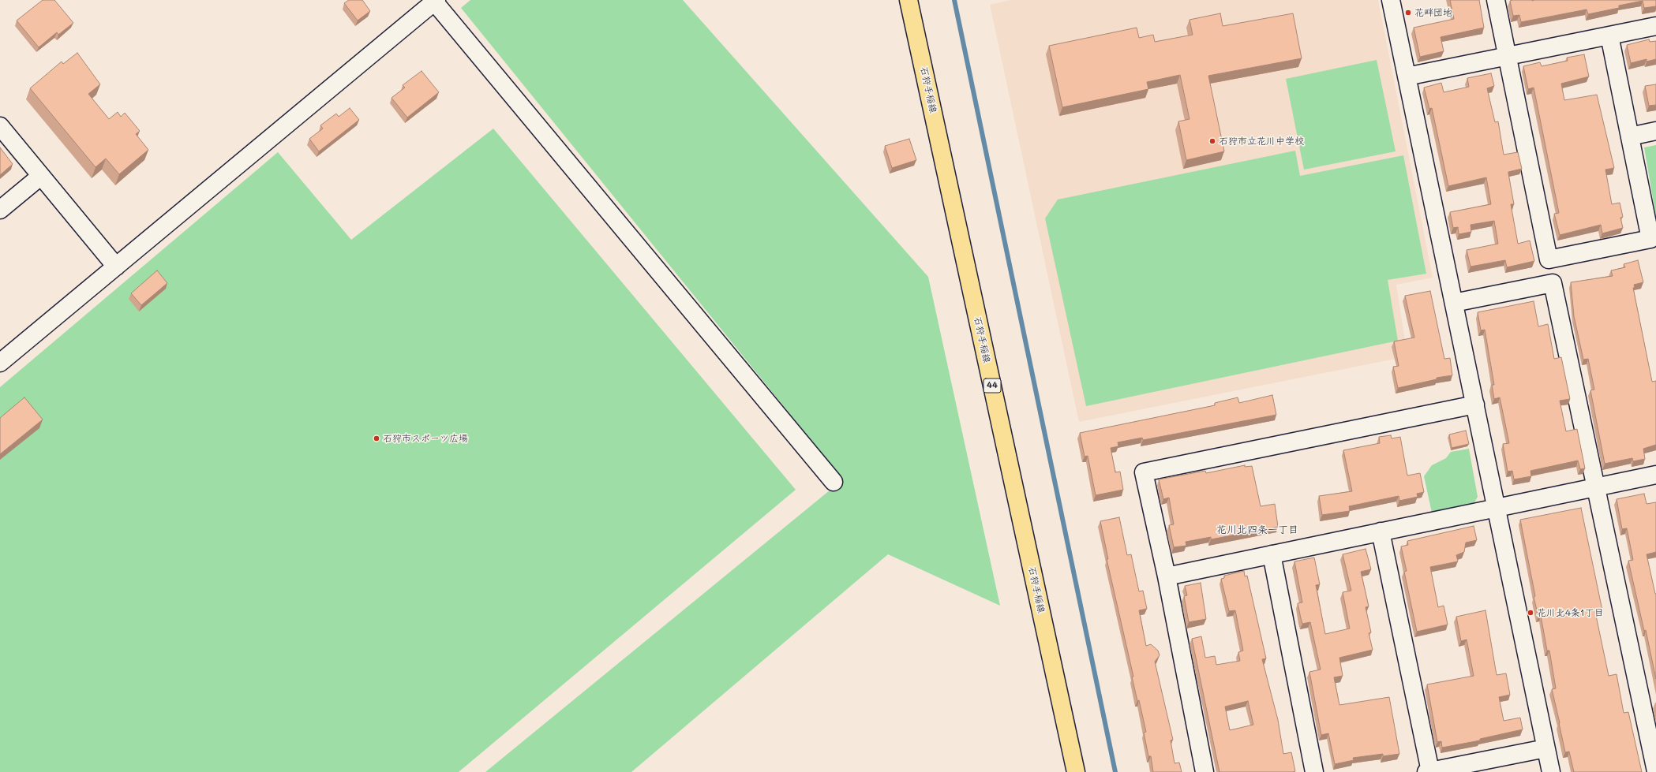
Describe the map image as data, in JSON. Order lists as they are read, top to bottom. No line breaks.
{"streets":{"main road":["石狩手稲線","44"]},"districts":["花川北四条一丁目"],"places":["花畔団地","石狩市立花川中学校","石狩市スポーツ広場","花川北4条1丁目"]}
